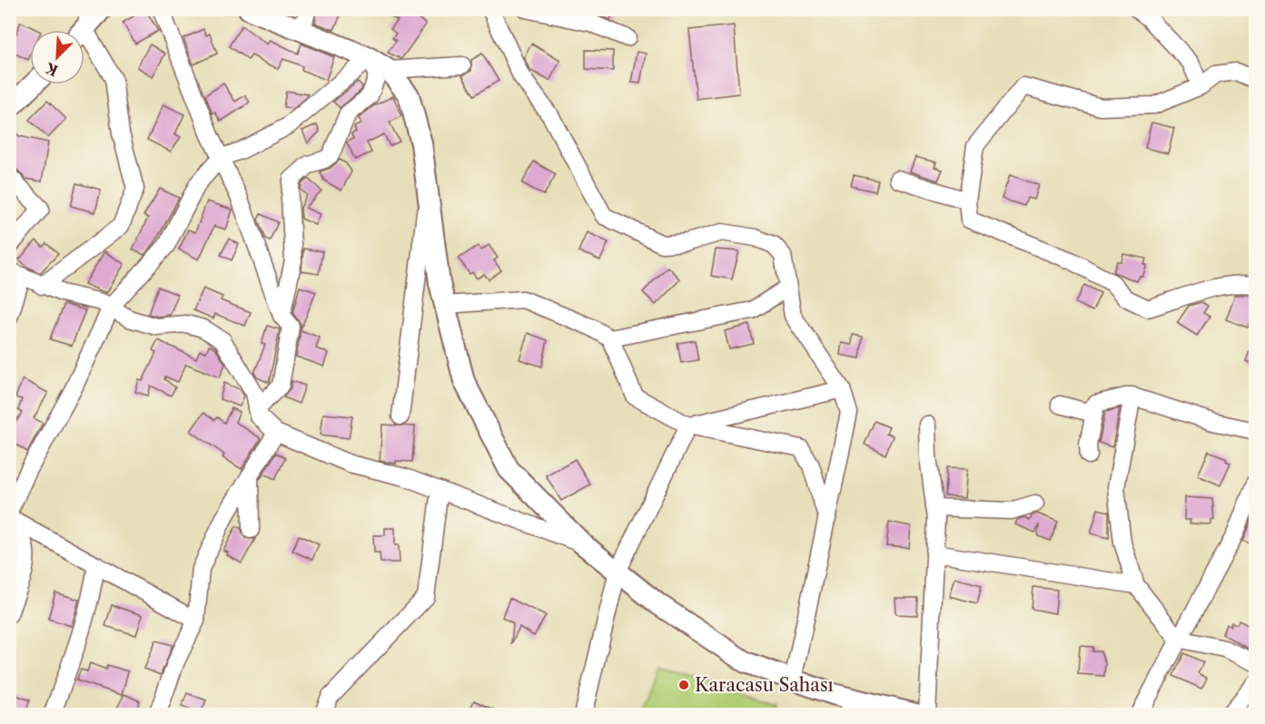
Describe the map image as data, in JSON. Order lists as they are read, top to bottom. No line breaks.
{"places":["Karacasu Sahası"],"north":"bottom left"}
